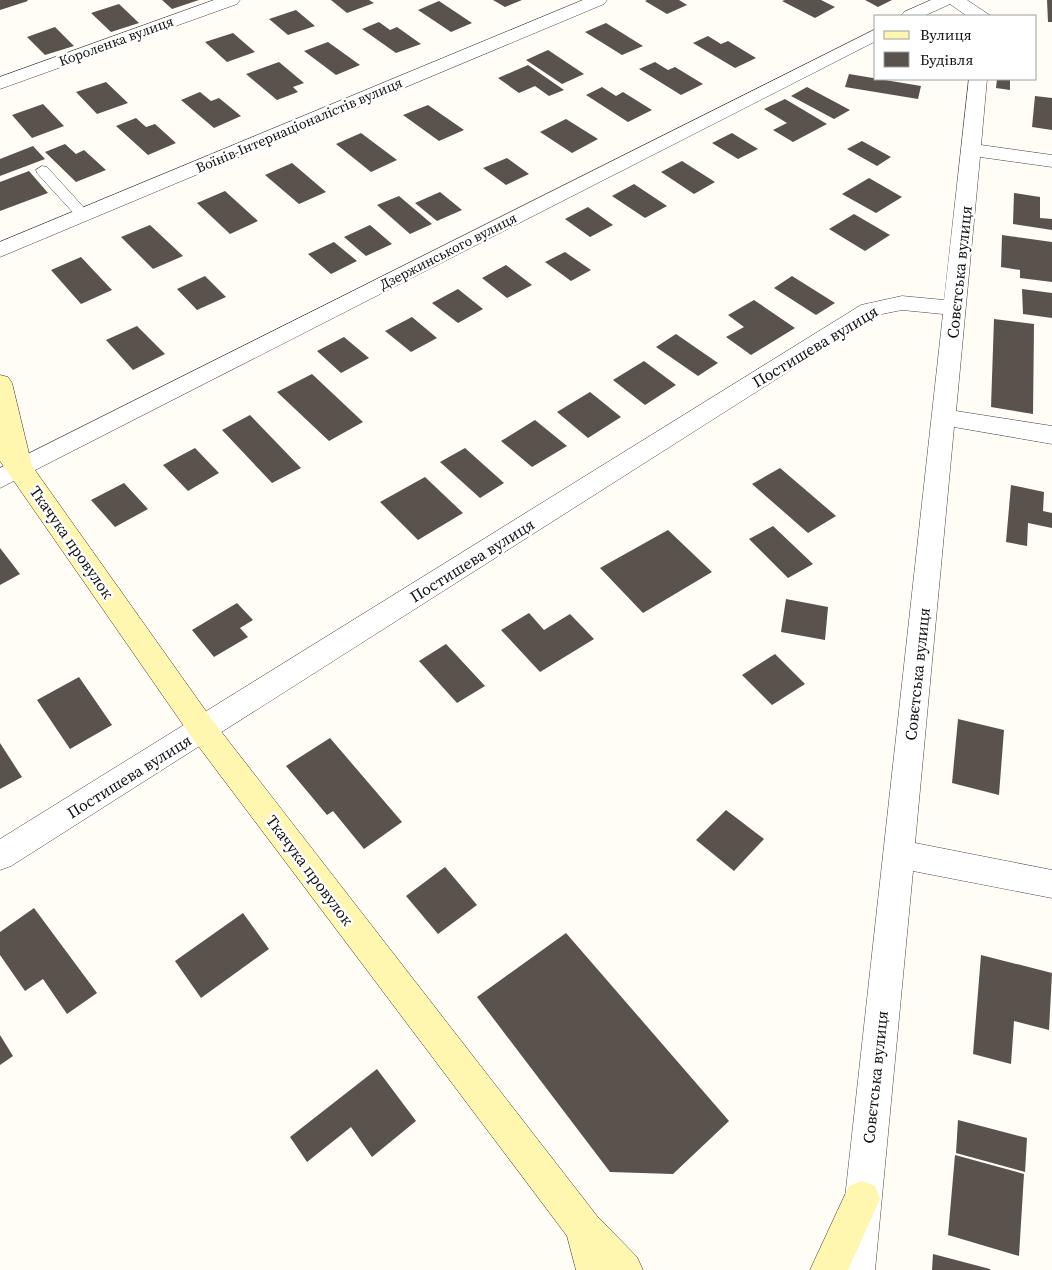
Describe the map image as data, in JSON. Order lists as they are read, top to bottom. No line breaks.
{"streets":{"street":["Короленка вулиця","Воїнів-Інтернаціоналістів вулиця","Дзержинського вулиця","Совєтська вулиця","Постишева вулиця","Ткачука провулок"]},"crossings":[["Дзержинського вулиця","Ткачука провулок"],["Совєтська вулиця","Постишева вулиця"],["Постишева вулиця","Ткачука провулок"]],"legend":["Вулиця","Будівля"]}
